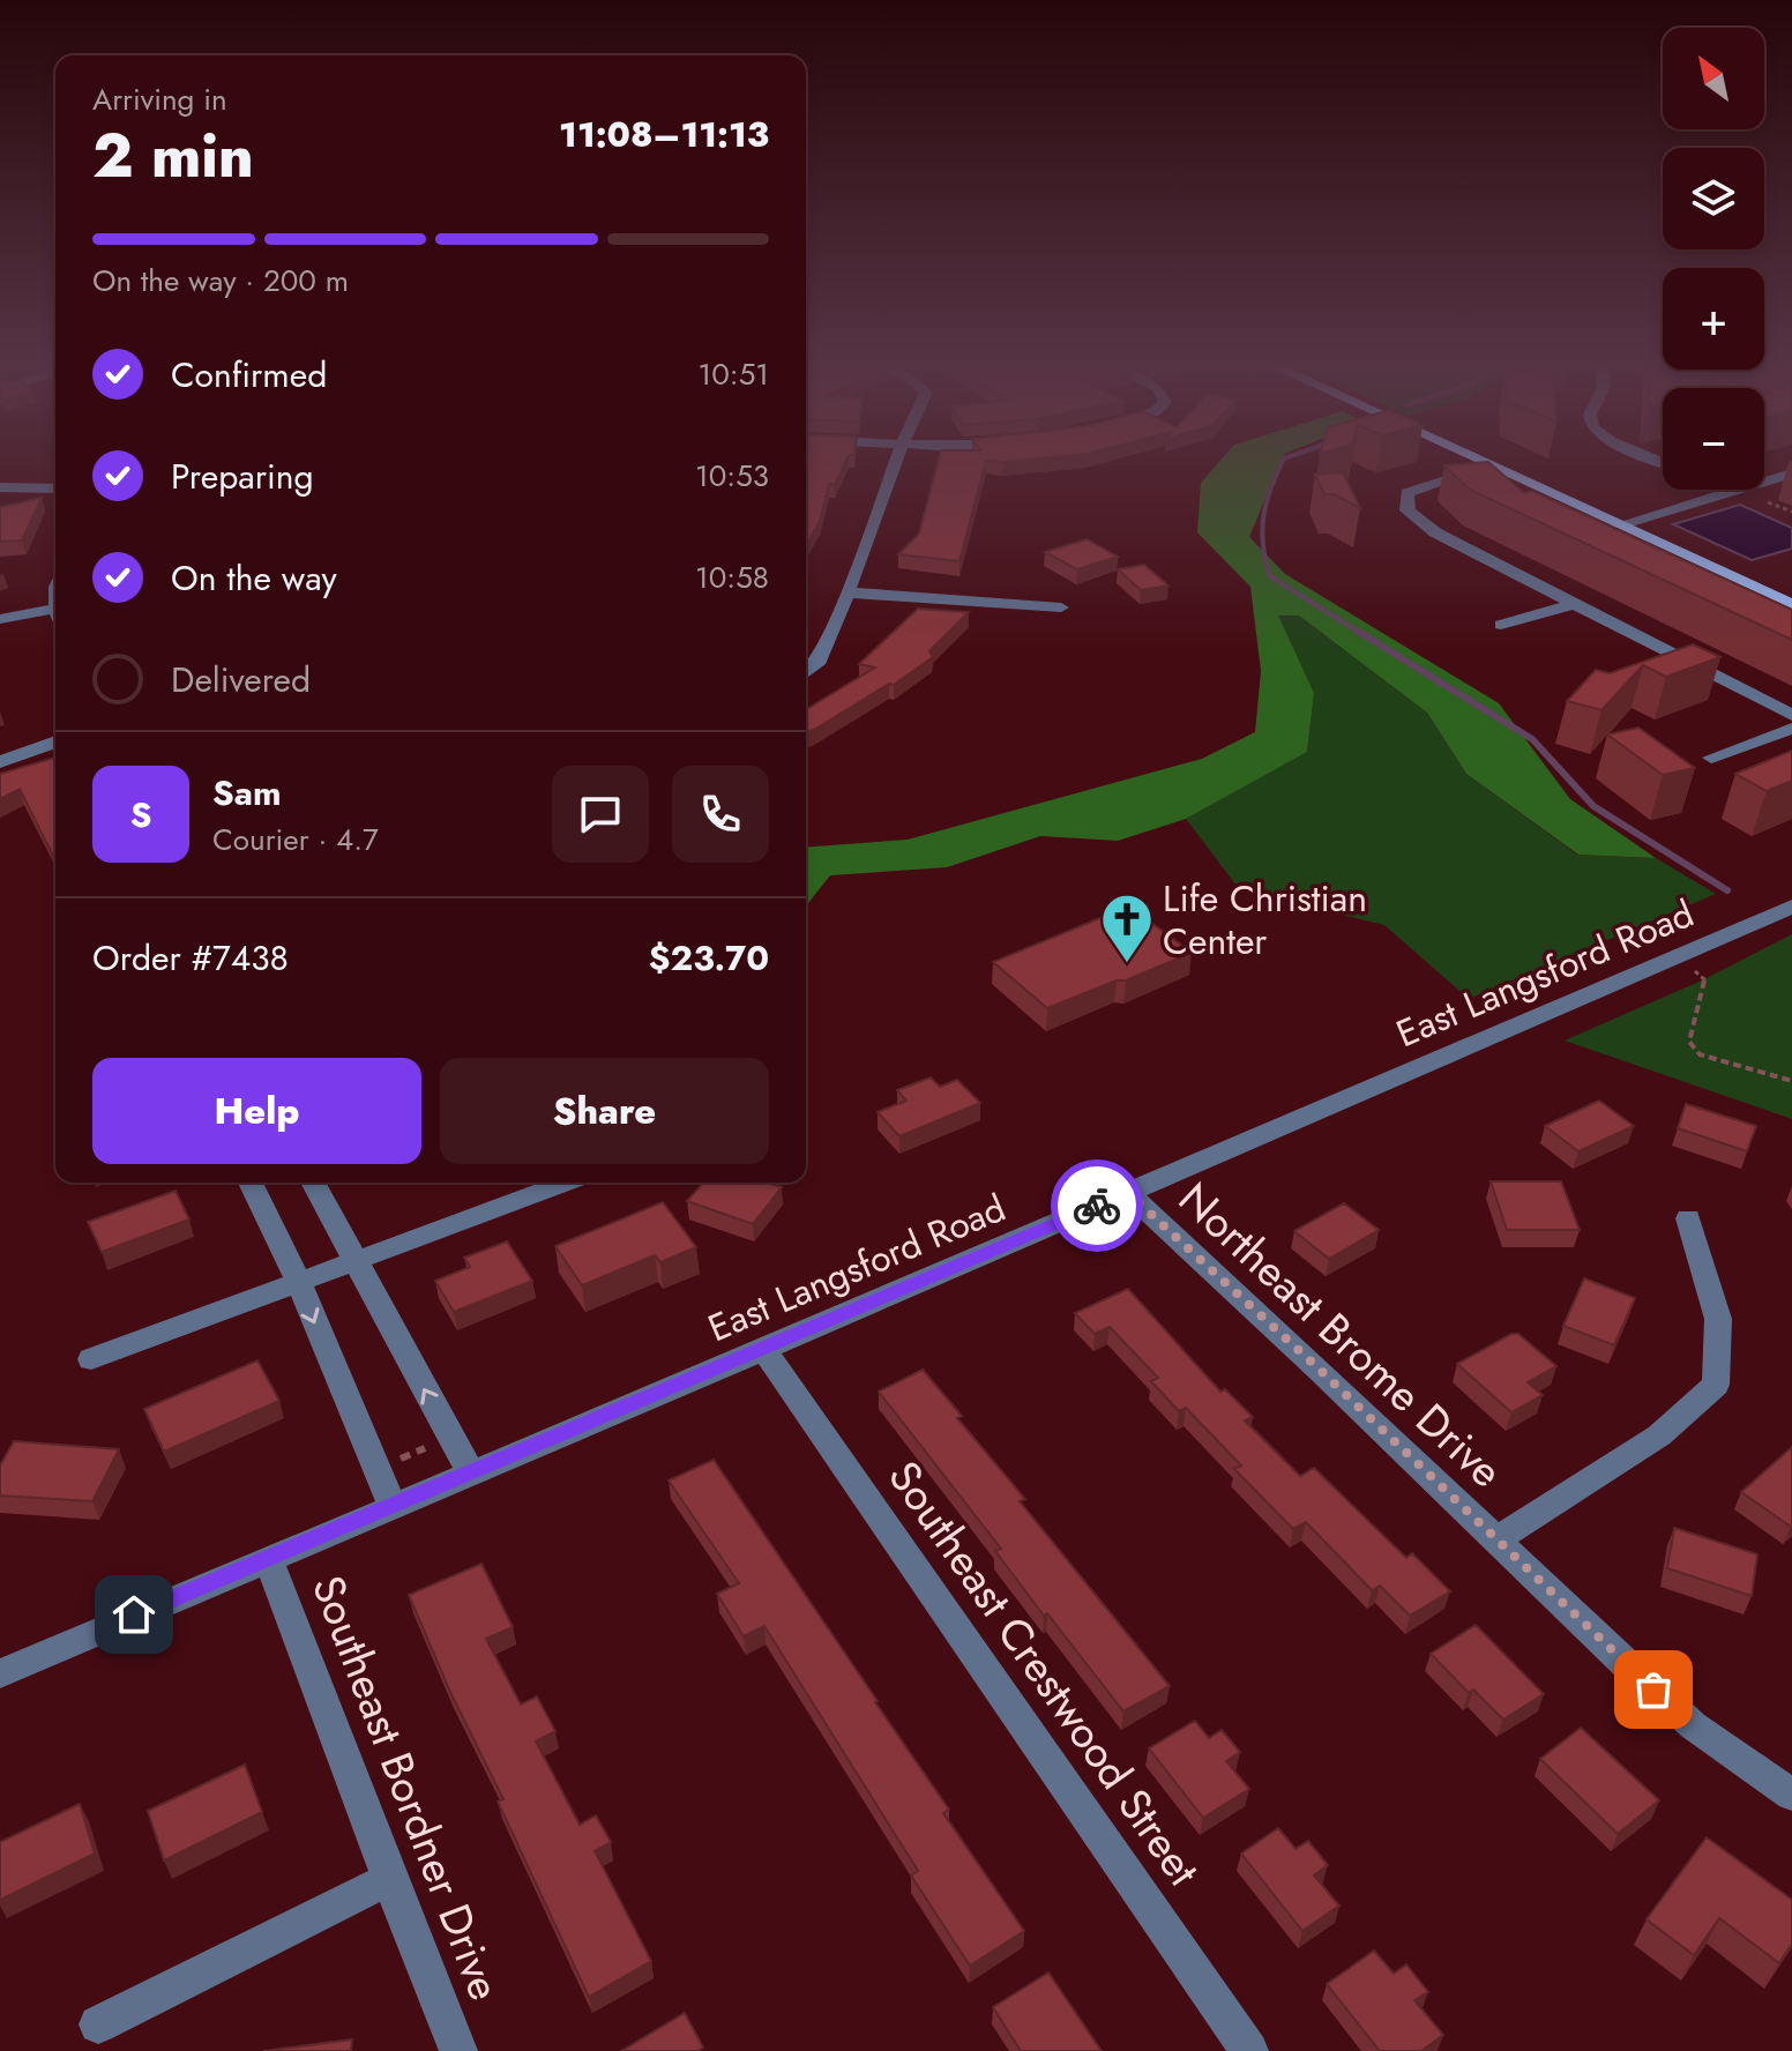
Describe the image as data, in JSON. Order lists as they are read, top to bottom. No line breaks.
{"streets":{"street":["East Langsford Road","Northeast Brome Drive","Southeast Crestwood Street","Southeast Bordner Drive"]},"crossings":[["East Langsford Road","Northeast Brome Drive"],["East Langsford Road","Southeast Crestwood Street"],["East Langsford Road","Southeast Bordner Drive"]],"places":{"church":["Life Christian Center"]},"north":"top left","page":{"map_buttons":["+","−"],"heading":["2 min","Arriving in","11:08–11:13"],"panel":["Sam","Courier · 4.7","Order #7438","$23.70"],"bar":"On the way · 200 m","list":[["Confirmed","10:51"],["Preparing","10:53"],["On the way","10:58"],"Delivered"],"round":"S","buttons":["Help","Share"]}}
